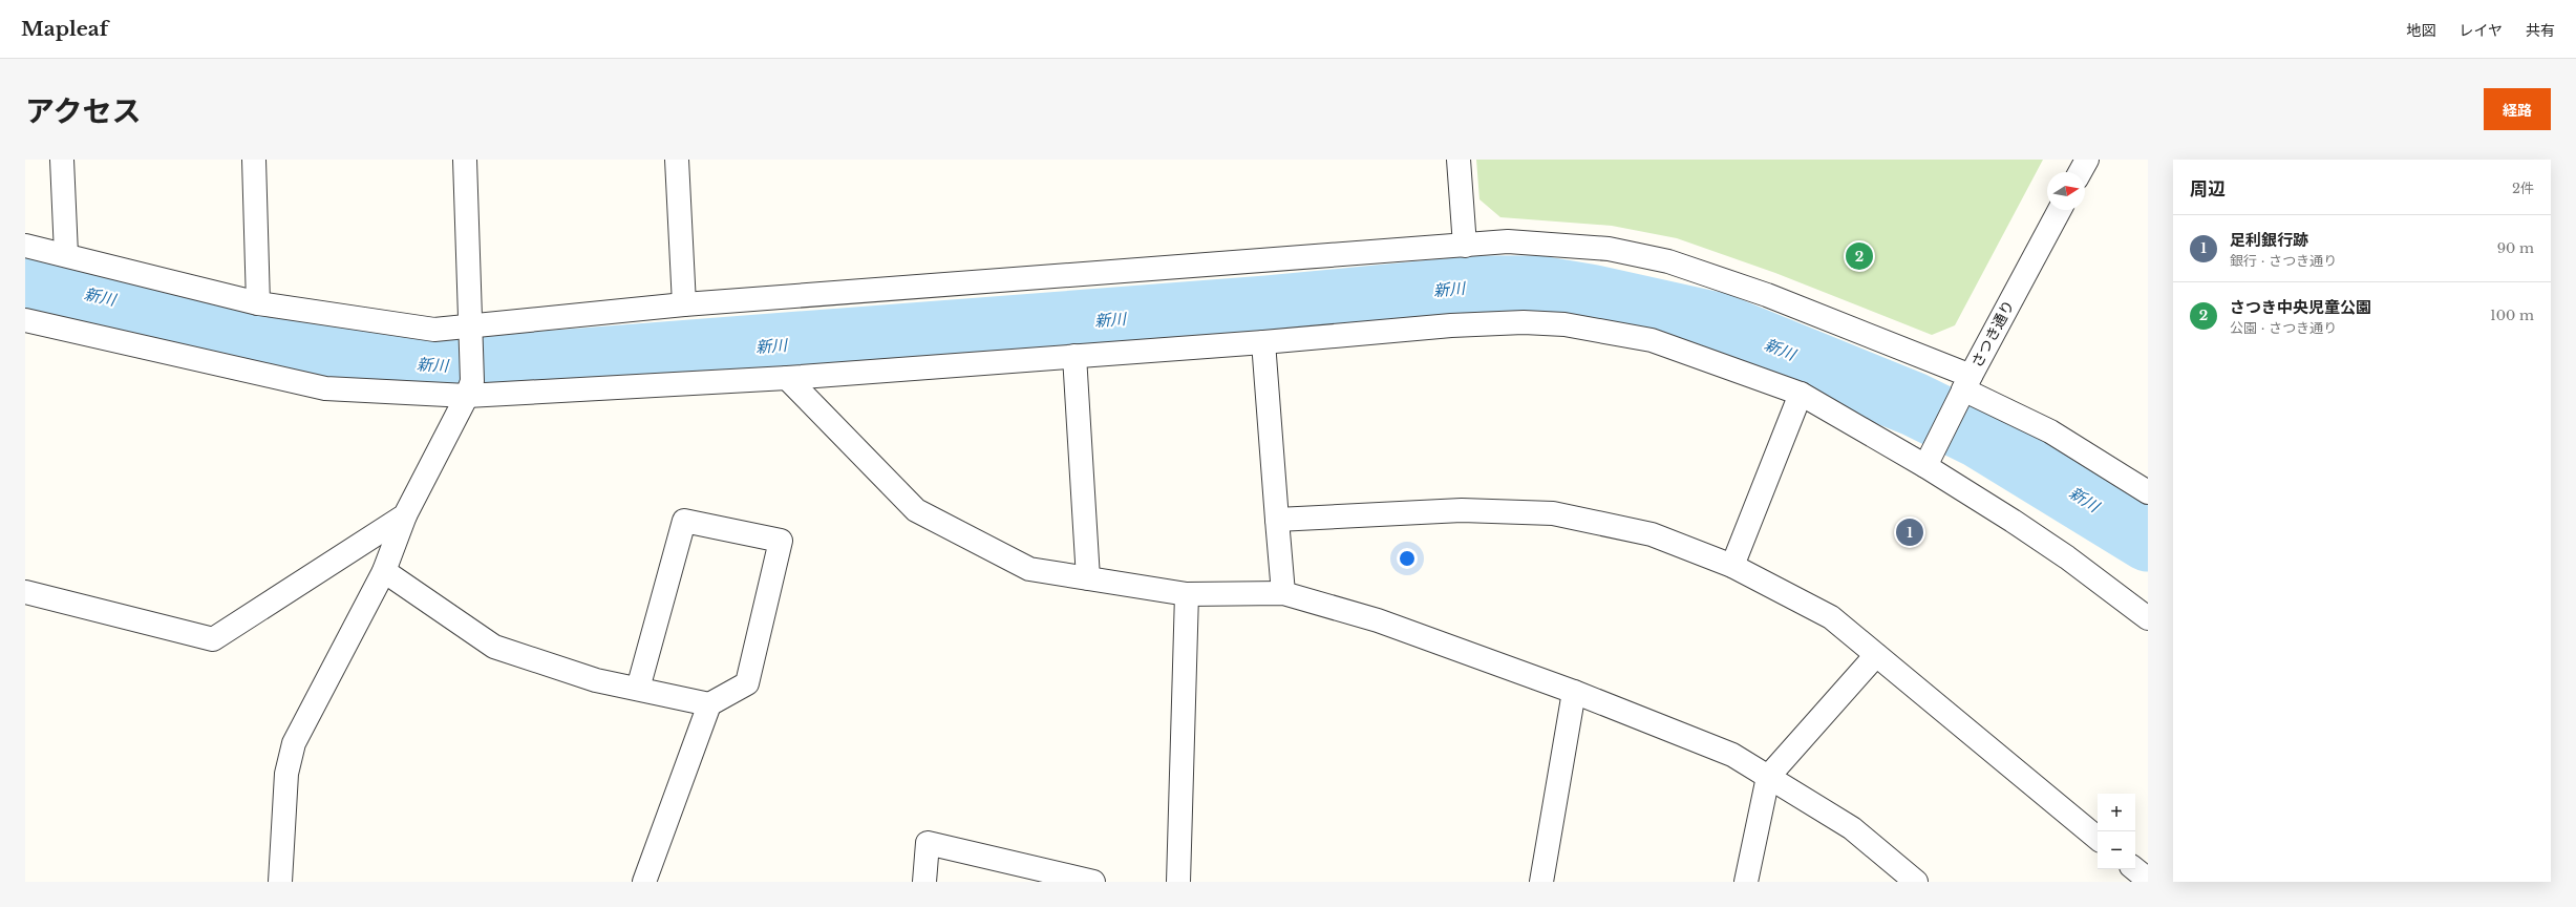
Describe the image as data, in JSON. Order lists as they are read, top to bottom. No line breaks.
{"streets":{"street":["さつき通り"]},"water":["新川"],"north":"right","page":{"header":"Mapleaf","nav":["地図","レイヤ","共有"],"title":"アクセス","buttons":"経路","heading":["周辺","2件"],"list":[{"mark":"1","name":"足利銀行跡","note":"銀行 · さつき通り","value":"90 m"},{"mark":"2","name":"さつき中央児童公園","note":"公園 · さつき通り","value":"100 m"}],"pins":["2","1"],"map_buttons":["+","−"]}}
